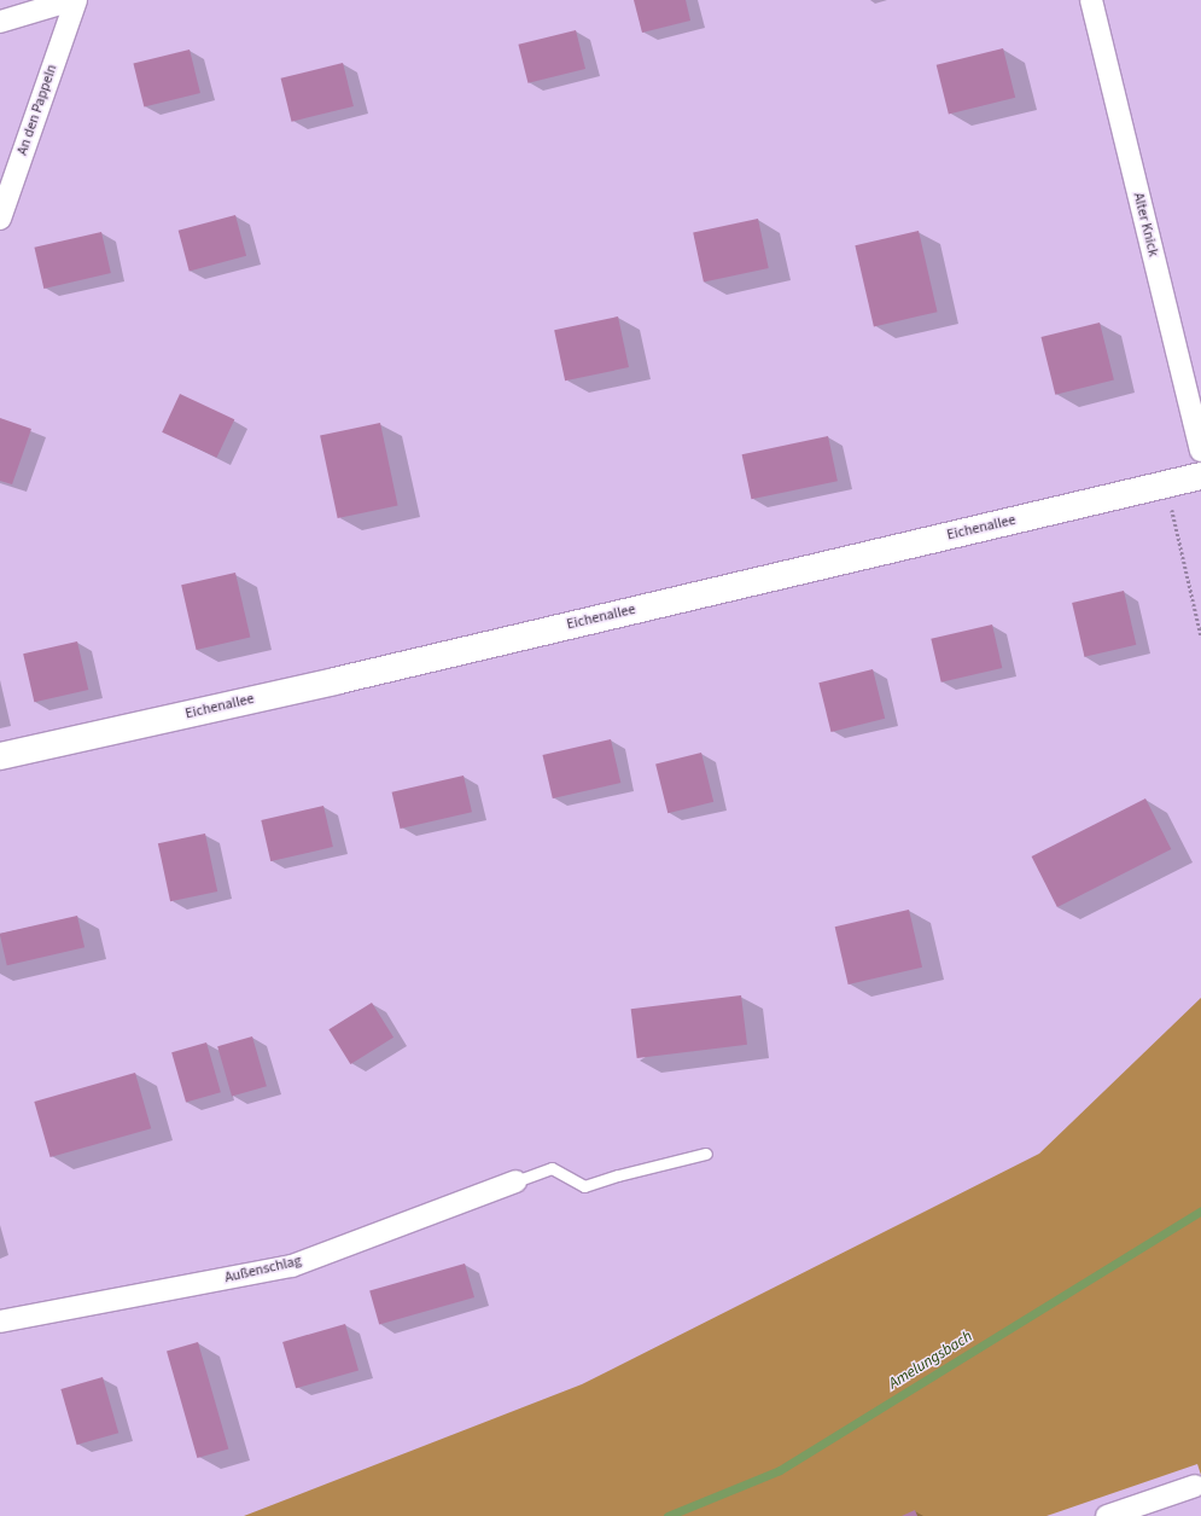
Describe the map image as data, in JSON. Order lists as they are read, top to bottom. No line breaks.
{"streets":{"street":["An den Pappeln","Alter Knick","Eichenallee","Außenschlag"]},"water":["Amelungsbach"]}
